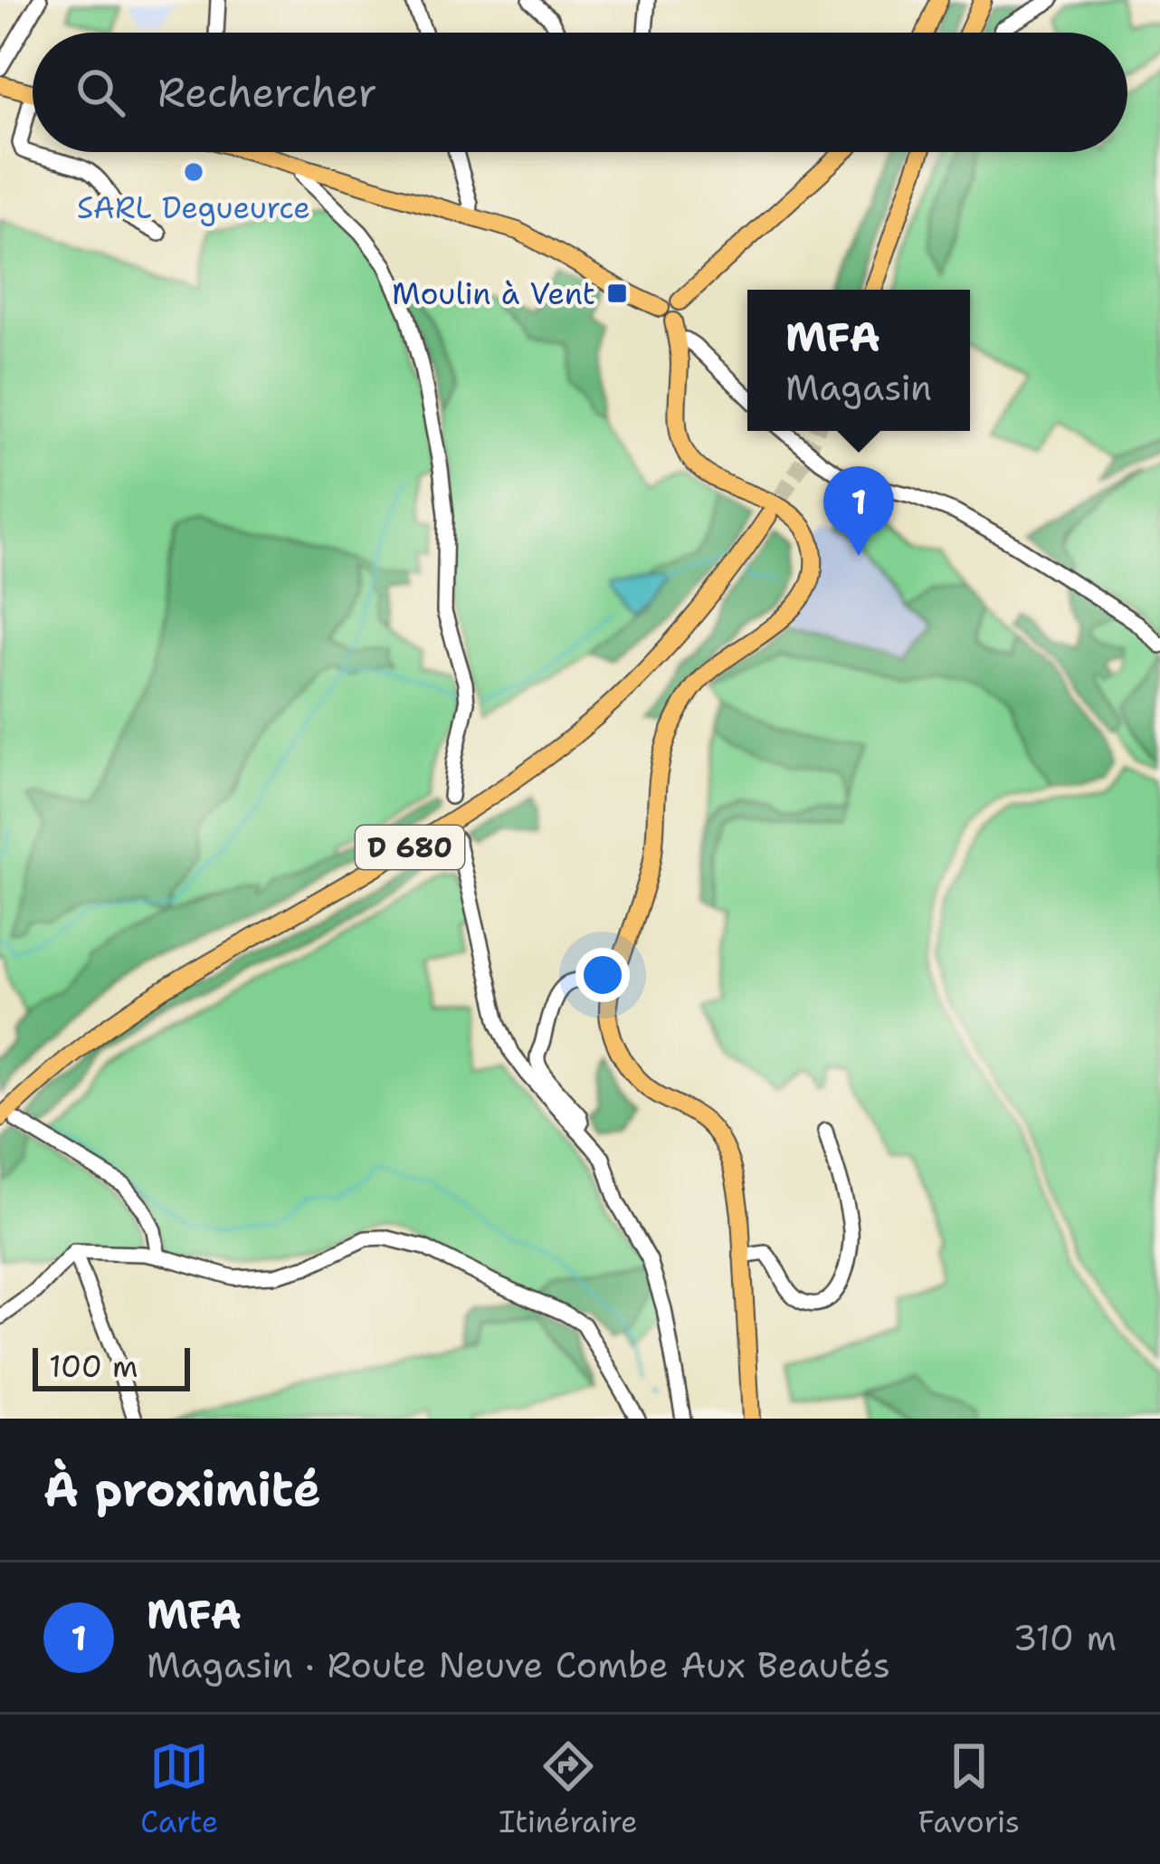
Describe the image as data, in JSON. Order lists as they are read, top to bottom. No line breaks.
{"streets":{"main road":["D 680"]},"places":{"other":["SARL Degueurce"],"transit":["Moulin à Vent"]},"scale_bar":"100 m","page":{"search":"Rechercher","popup":["MFA","Magasin"],"pins":"1","scale":"100 m","heading":"À proximité","list":[{"mark":"1","name":"MFA","note":"Magasin · Route Neuve Combe Aux Beautés","value":"310 m"}],"nav":["Carte","Itinéraire","Favoris"]}}
